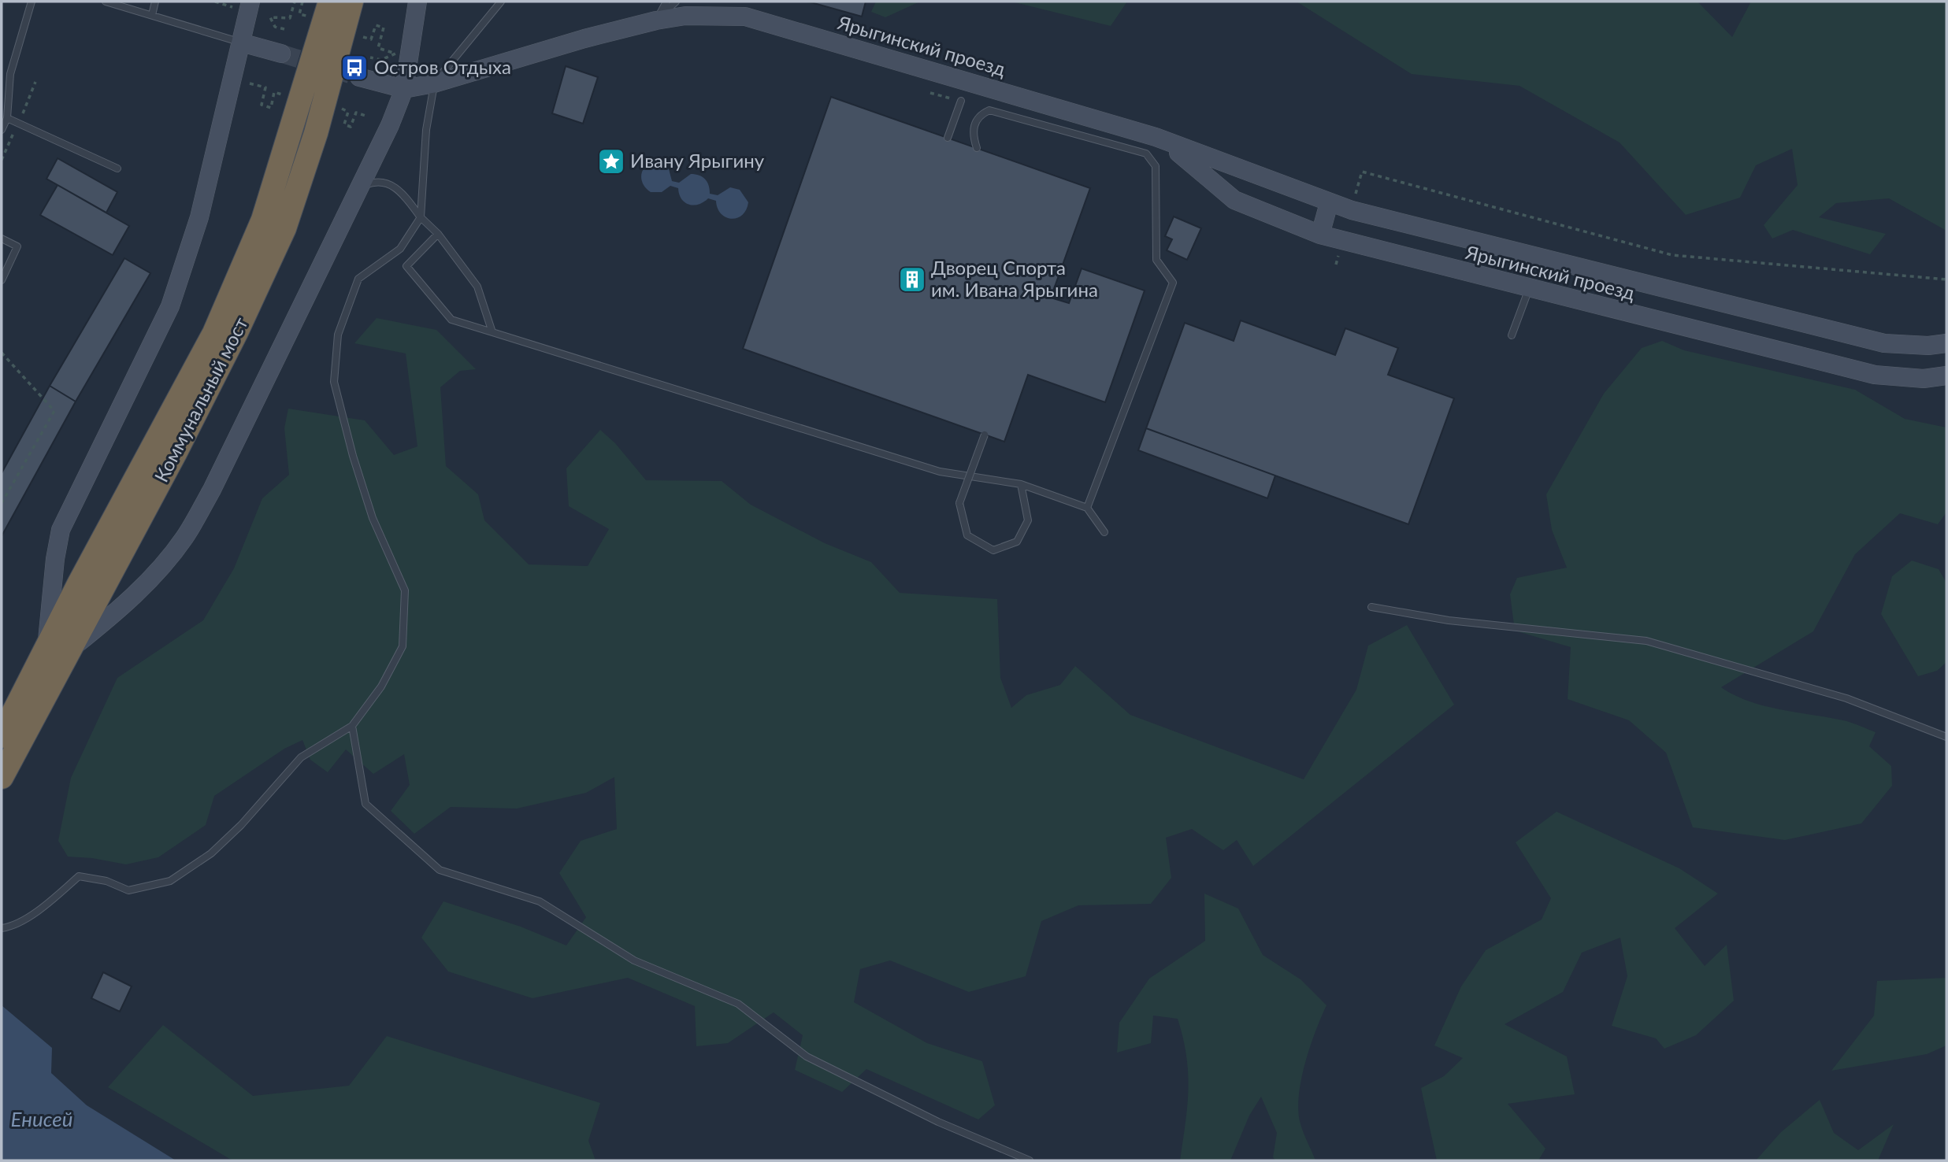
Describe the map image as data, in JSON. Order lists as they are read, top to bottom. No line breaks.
{"streets":{"highway":["Коммунальный мост"],"main road":["Ярыгинский проезд"]},"water":["Енисей"],"places":{"bus stop":["Остров Отдыха"],"place":["Ивану Ярыгину"],"building":["Дворец Спорта им. Ивана Ярыгина"]}}
